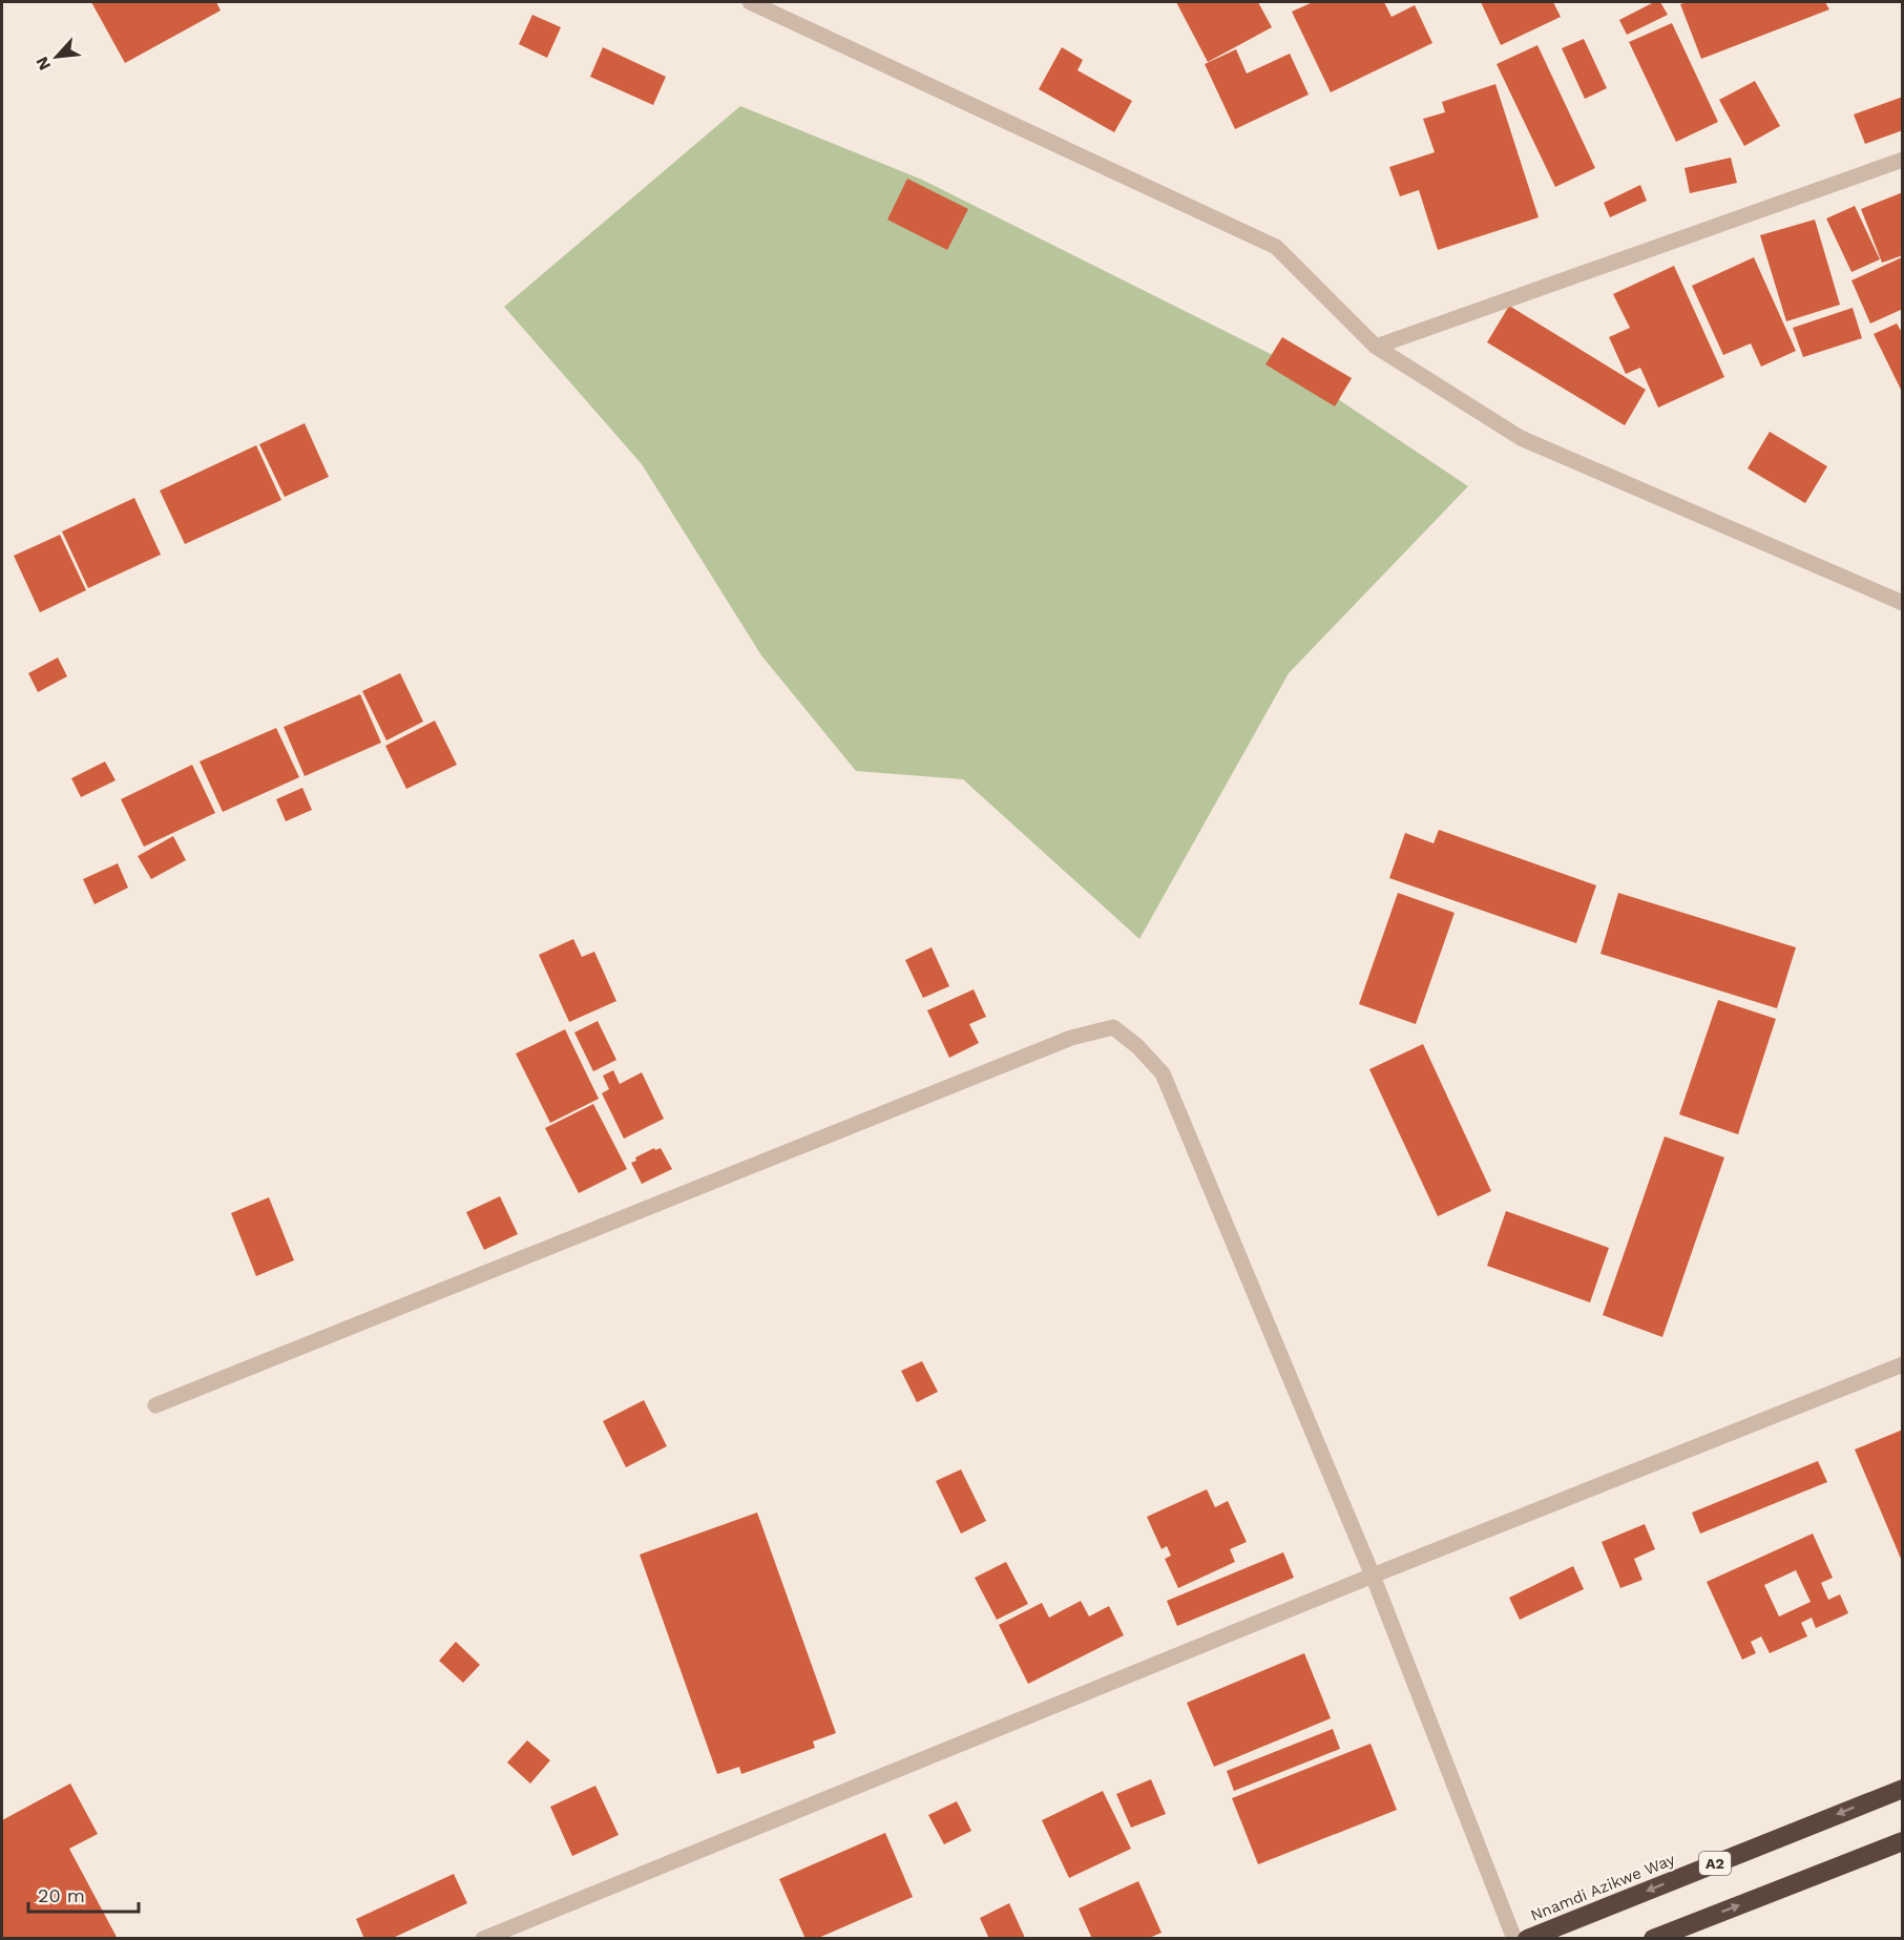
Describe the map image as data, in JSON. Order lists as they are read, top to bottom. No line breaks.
{"streets":{"highway":["A2","Nnamdi Azikwe Way"]},"scale_bar":"20 m","north":"bottom left"}
